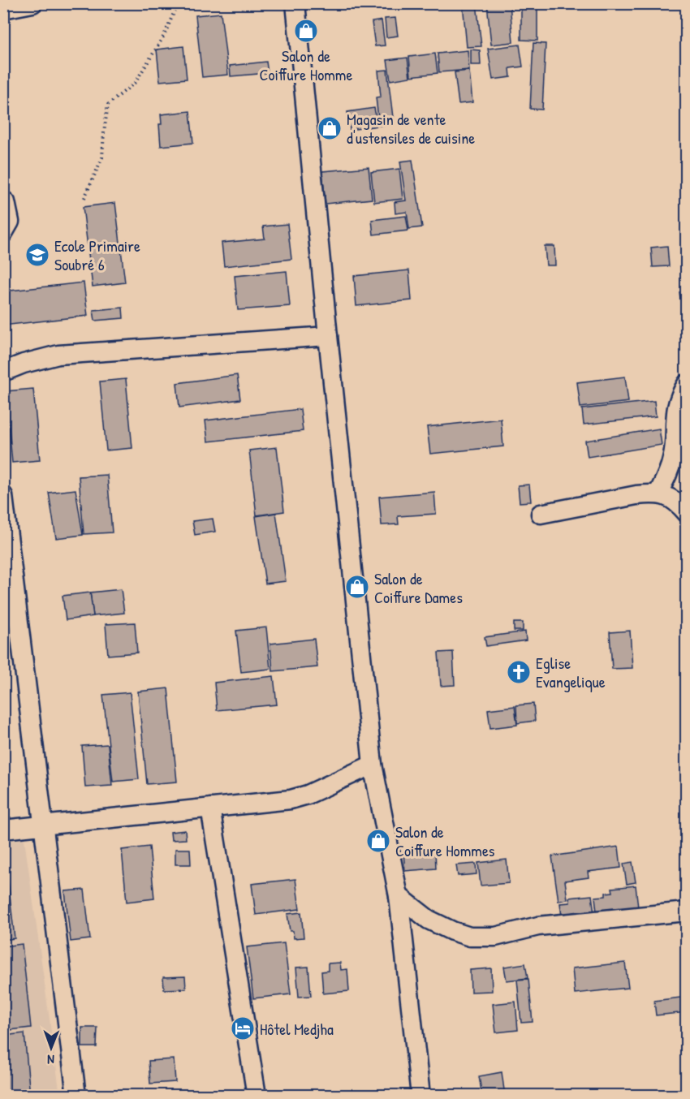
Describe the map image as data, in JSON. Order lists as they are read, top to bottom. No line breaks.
{"places":{"shop":["Salon de Coiffure Homme","Magasin de vente d'ustensiles de cuisine","Salon de Coiffure Dames","Salon de Coiffure Hommes"],"school or university":["Ecole Primaire Soubré 6"],"church":["Eglise Evangelique"],"hotel":["Hôtel Medjha"]},"north":"bottom"}
